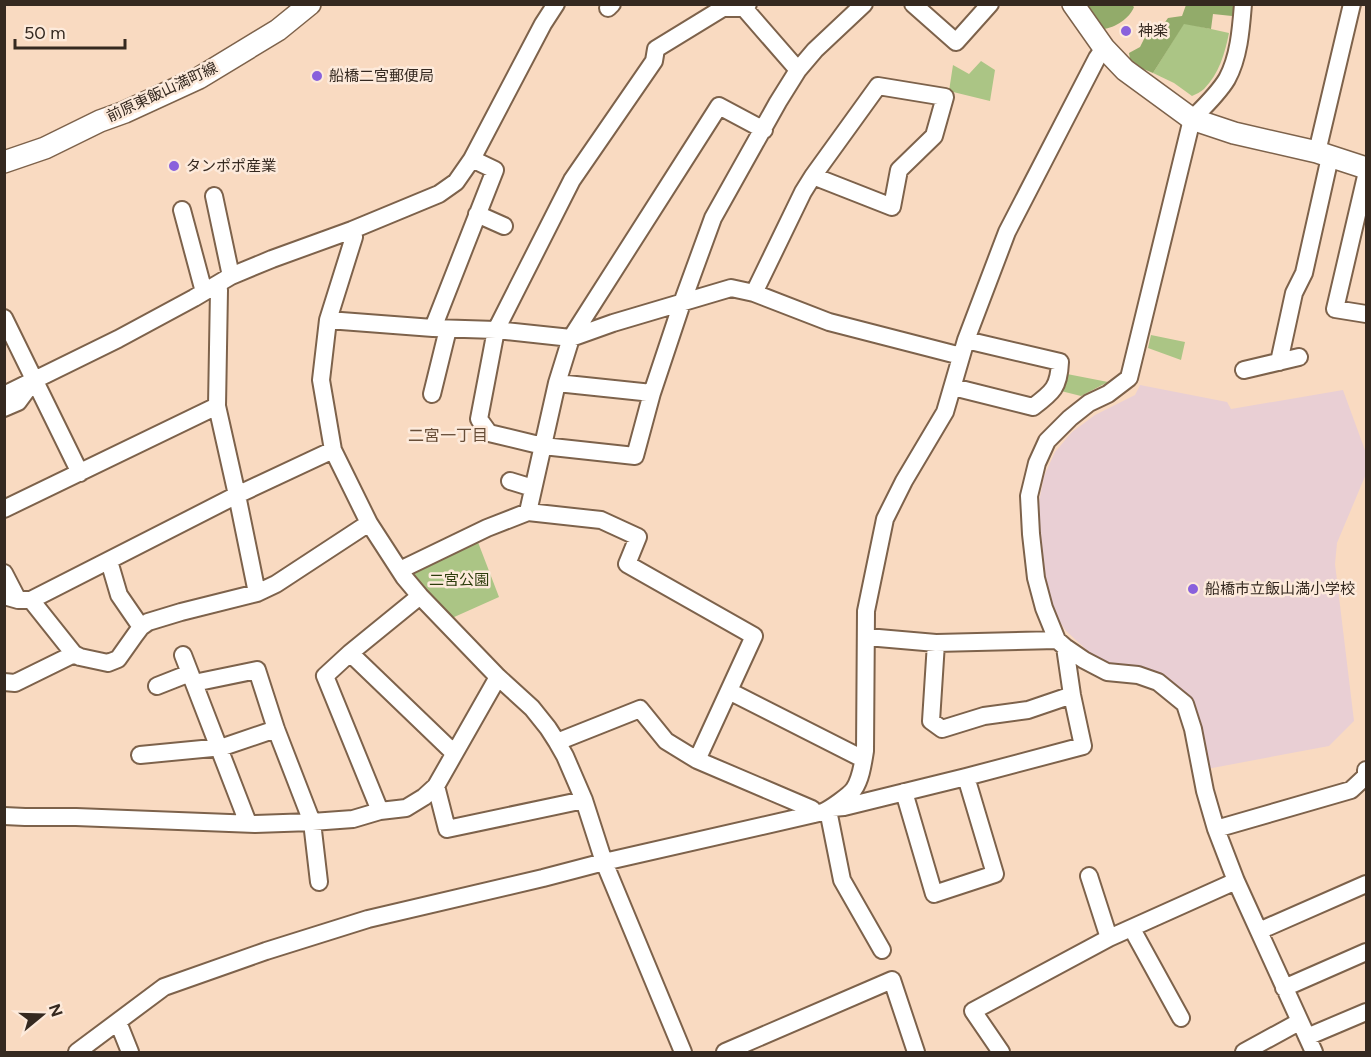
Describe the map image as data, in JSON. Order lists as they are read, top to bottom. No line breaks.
{"streets":{"street":["前原東飯山満町線"]},"districts":["二宮一丁目"],"parks":["二宮公園"],"places":["神楽","船橋二宮郵便局","タンポポ産業","船橋市立飯山満小学校"],"scale_bar":"50 m","north":"right"}
